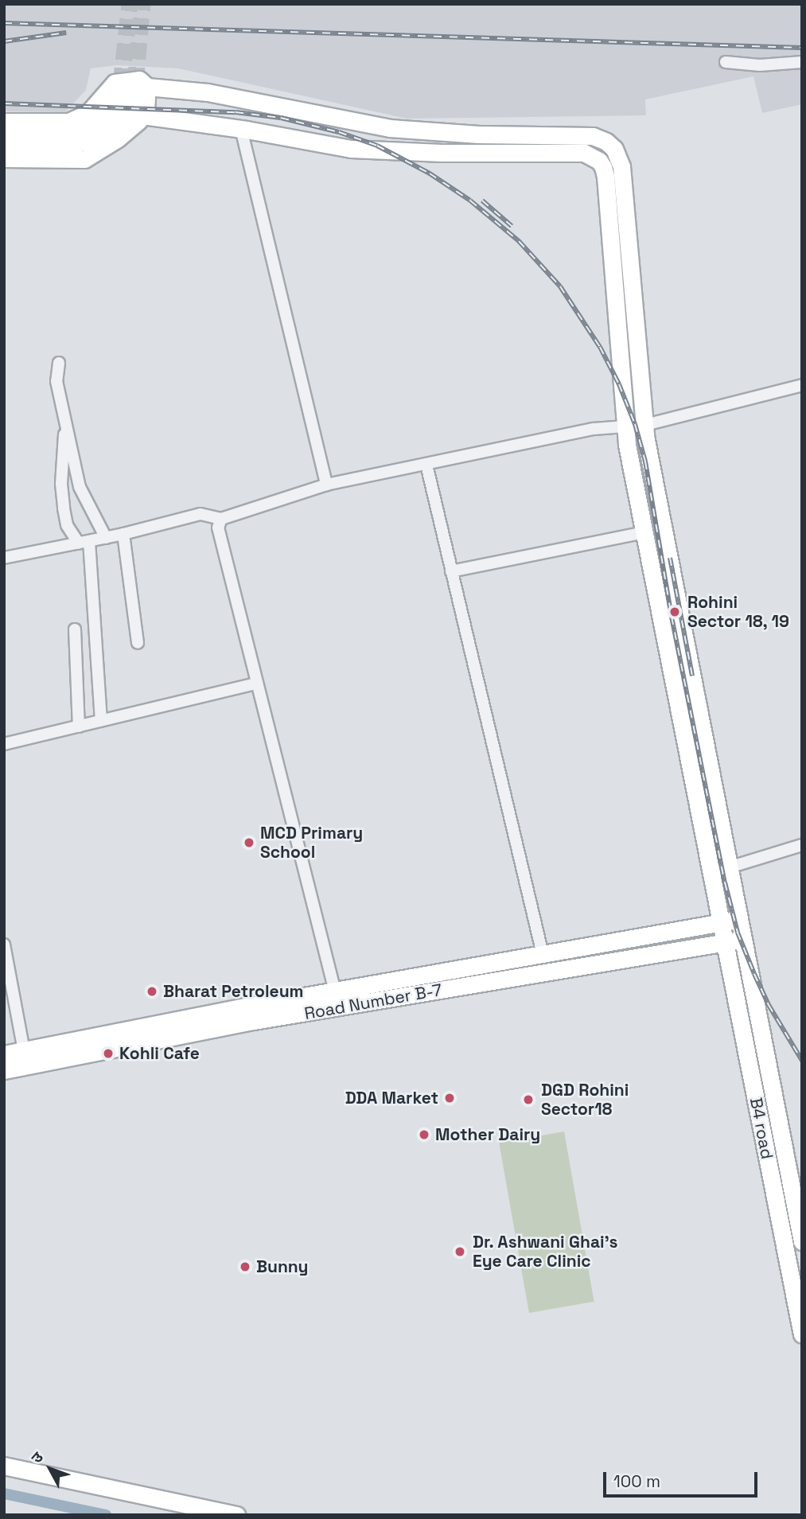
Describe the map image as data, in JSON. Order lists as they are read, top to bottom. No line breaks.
{"streets":{"street":["Road Number B-7","B4 road"]},"crossings":[["Road Number B-7","B4 road"]],"places":["Rohini Sector 18, 19","MCD Primary School","Bharat Petroleum","Kohli Cafe","DDA Market","DGD Rohini Sector18","Mother Dairy","Dr. Ashwani Ghai's Eye Care Clinic","Bunny"],"scale_bar":"100 m","north":"top left"}
